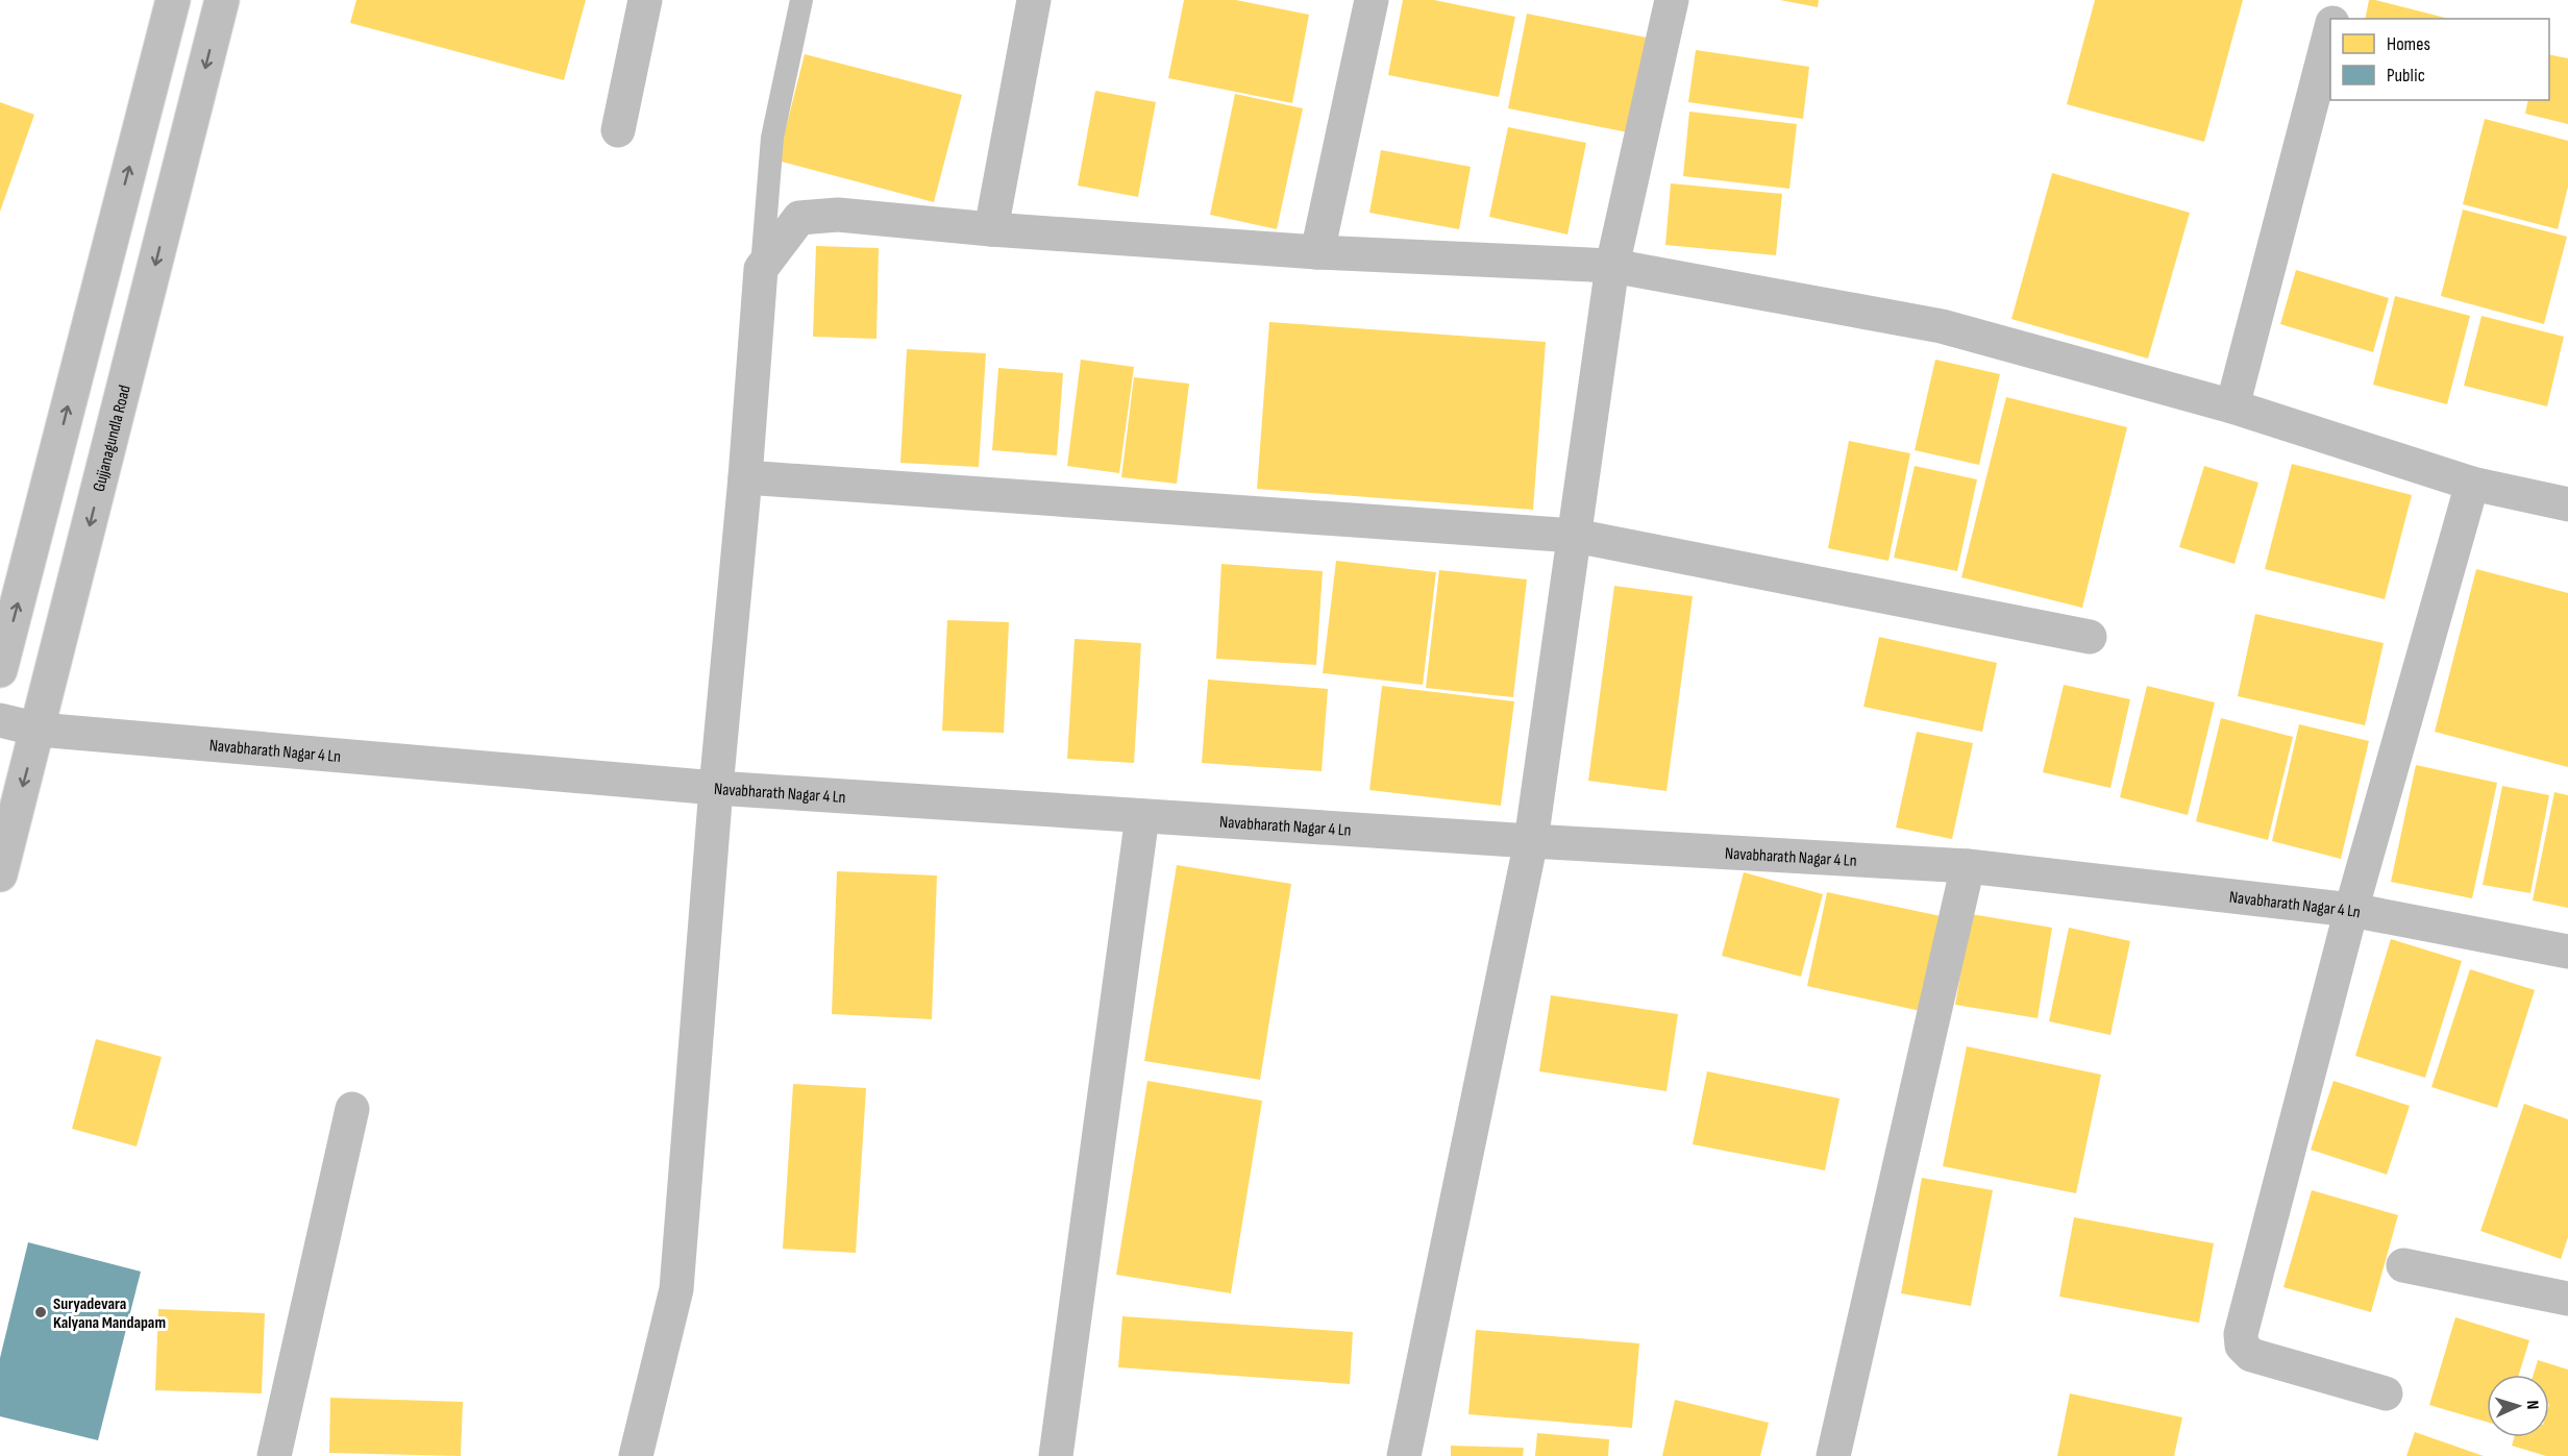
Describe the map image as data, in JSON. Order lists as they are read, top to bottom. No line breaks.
{"streets":{"street":["Gujjanagundla Road","Navabharath Nagar 4 Ln"]},"crossings":[["Gujjanagundla Road","Navabharath Nagar 4 Ln"]],"places":["Suryadevara Kalyana Mandapam"],"legend":["Homes","Public"],"north":"right"}
